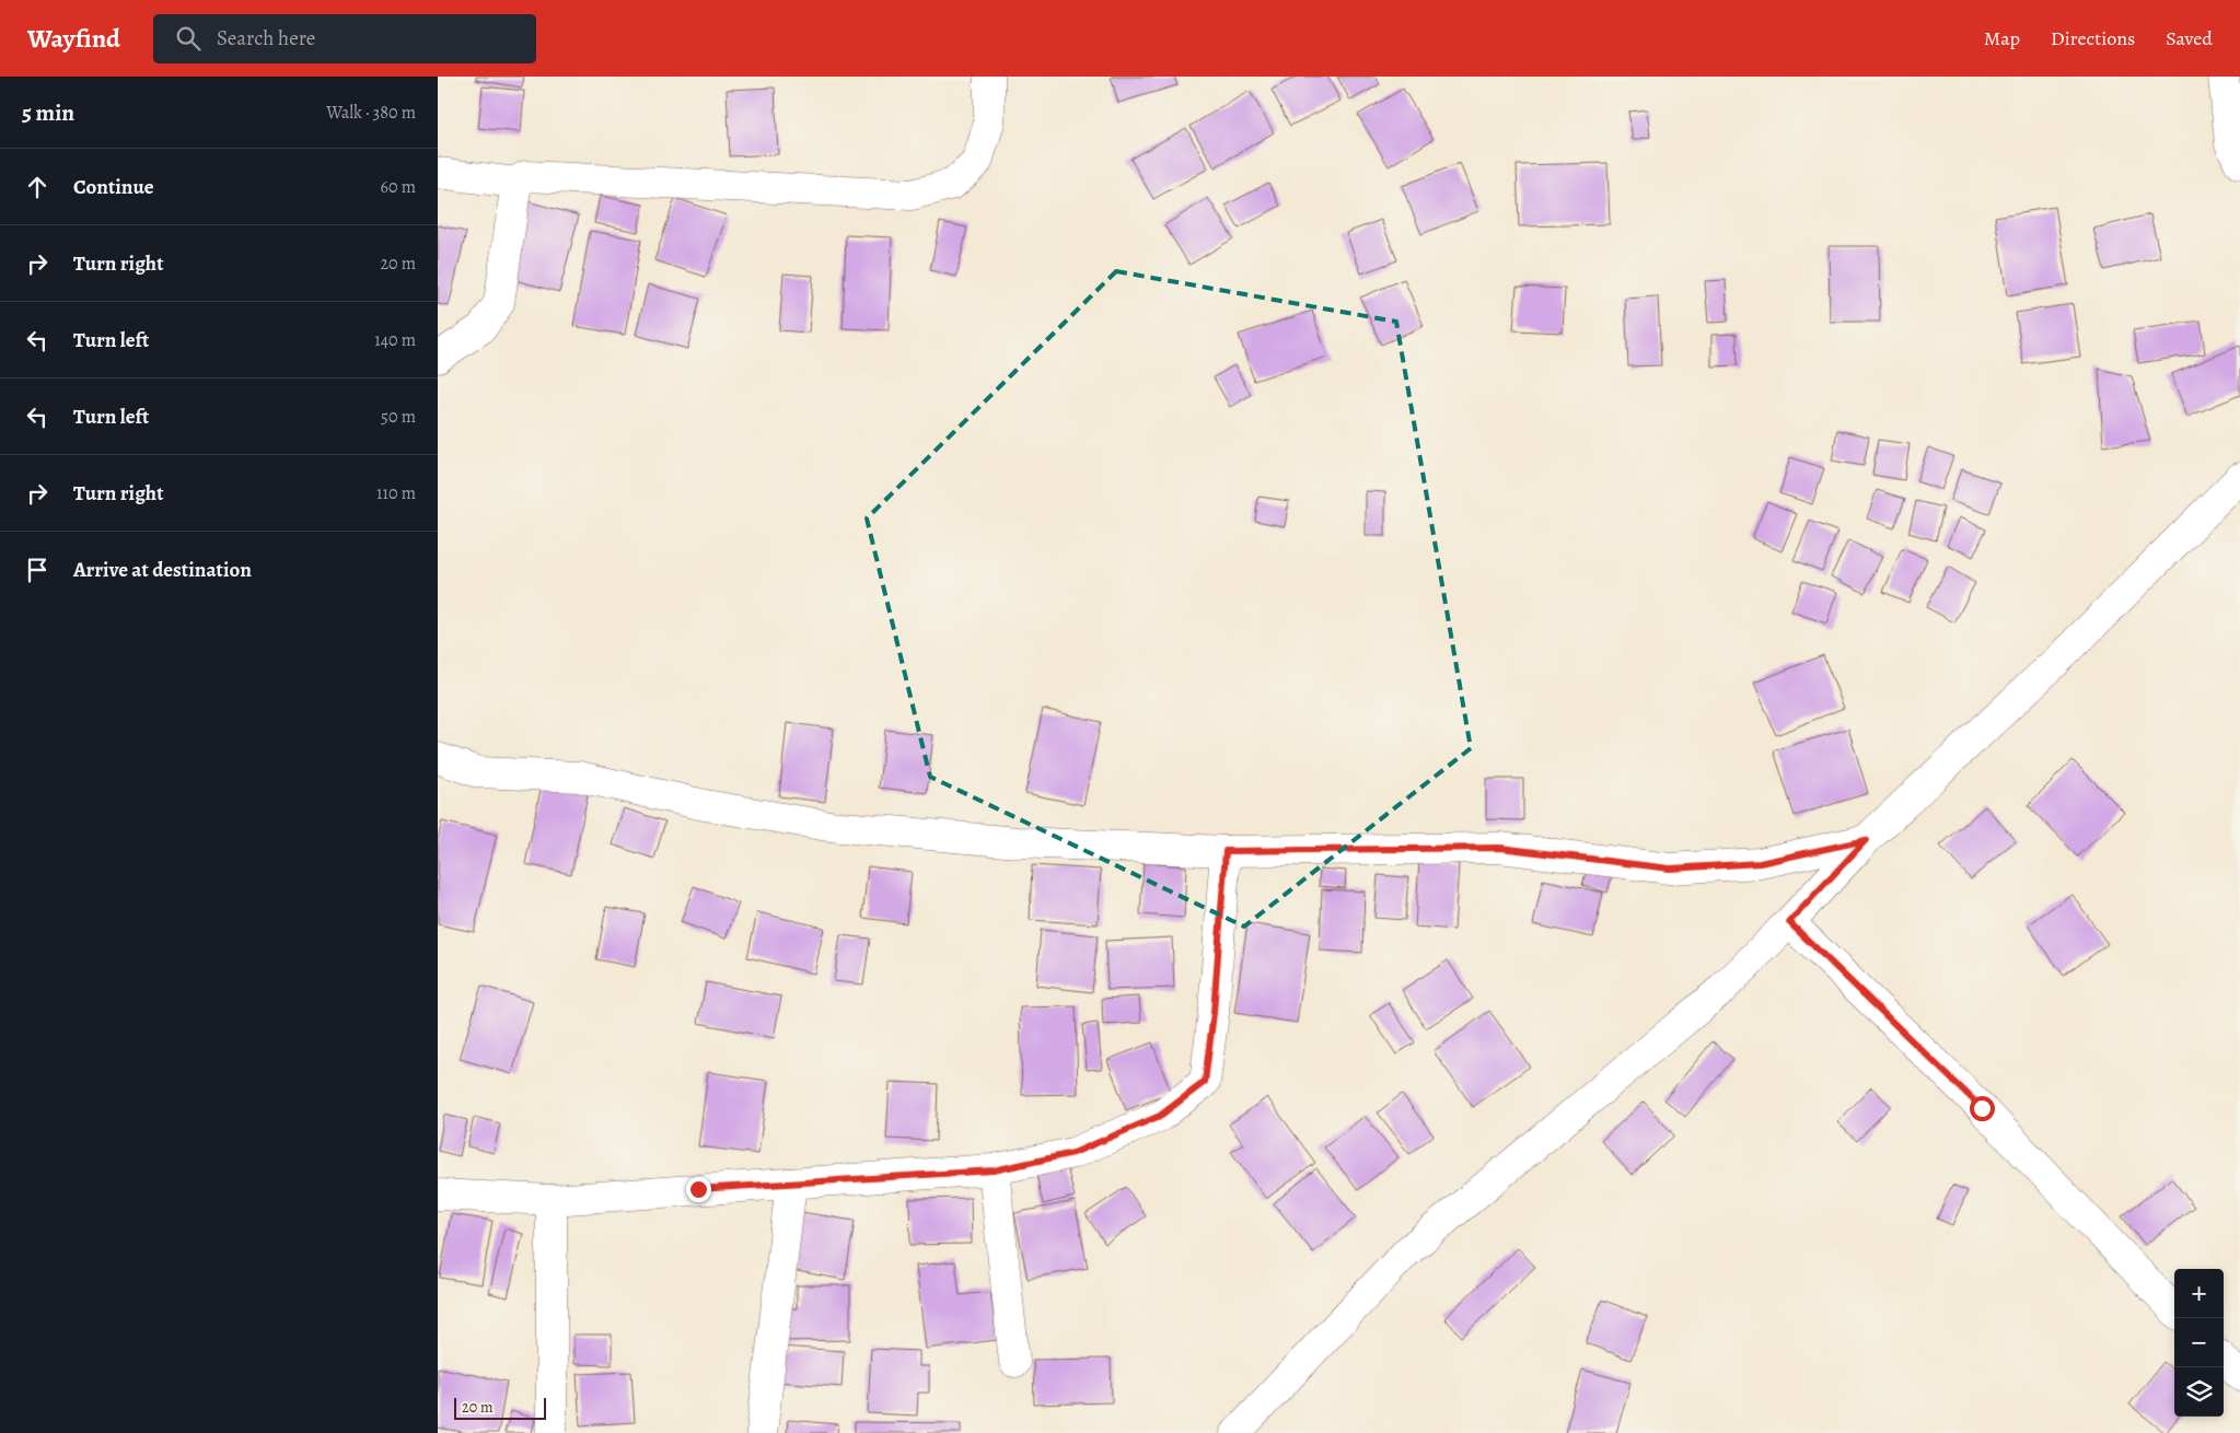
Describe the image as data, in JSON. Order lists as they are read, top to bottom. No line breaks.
{"scale_bar":"20 m","page":{"header":"Wayfind","search":"Search here","nav":["Map","Directions","Saved"],"heading":["5 min","Walk · 380 m"],"list":[["Continue","60 m"],["Turn right","20 m"],["Turn left","140 m"],["Turn left","50 m"],["Turn right","110 m"],"Arrive at destination"],"map_buttons":["+","−"],"scale":"20 m"}}
